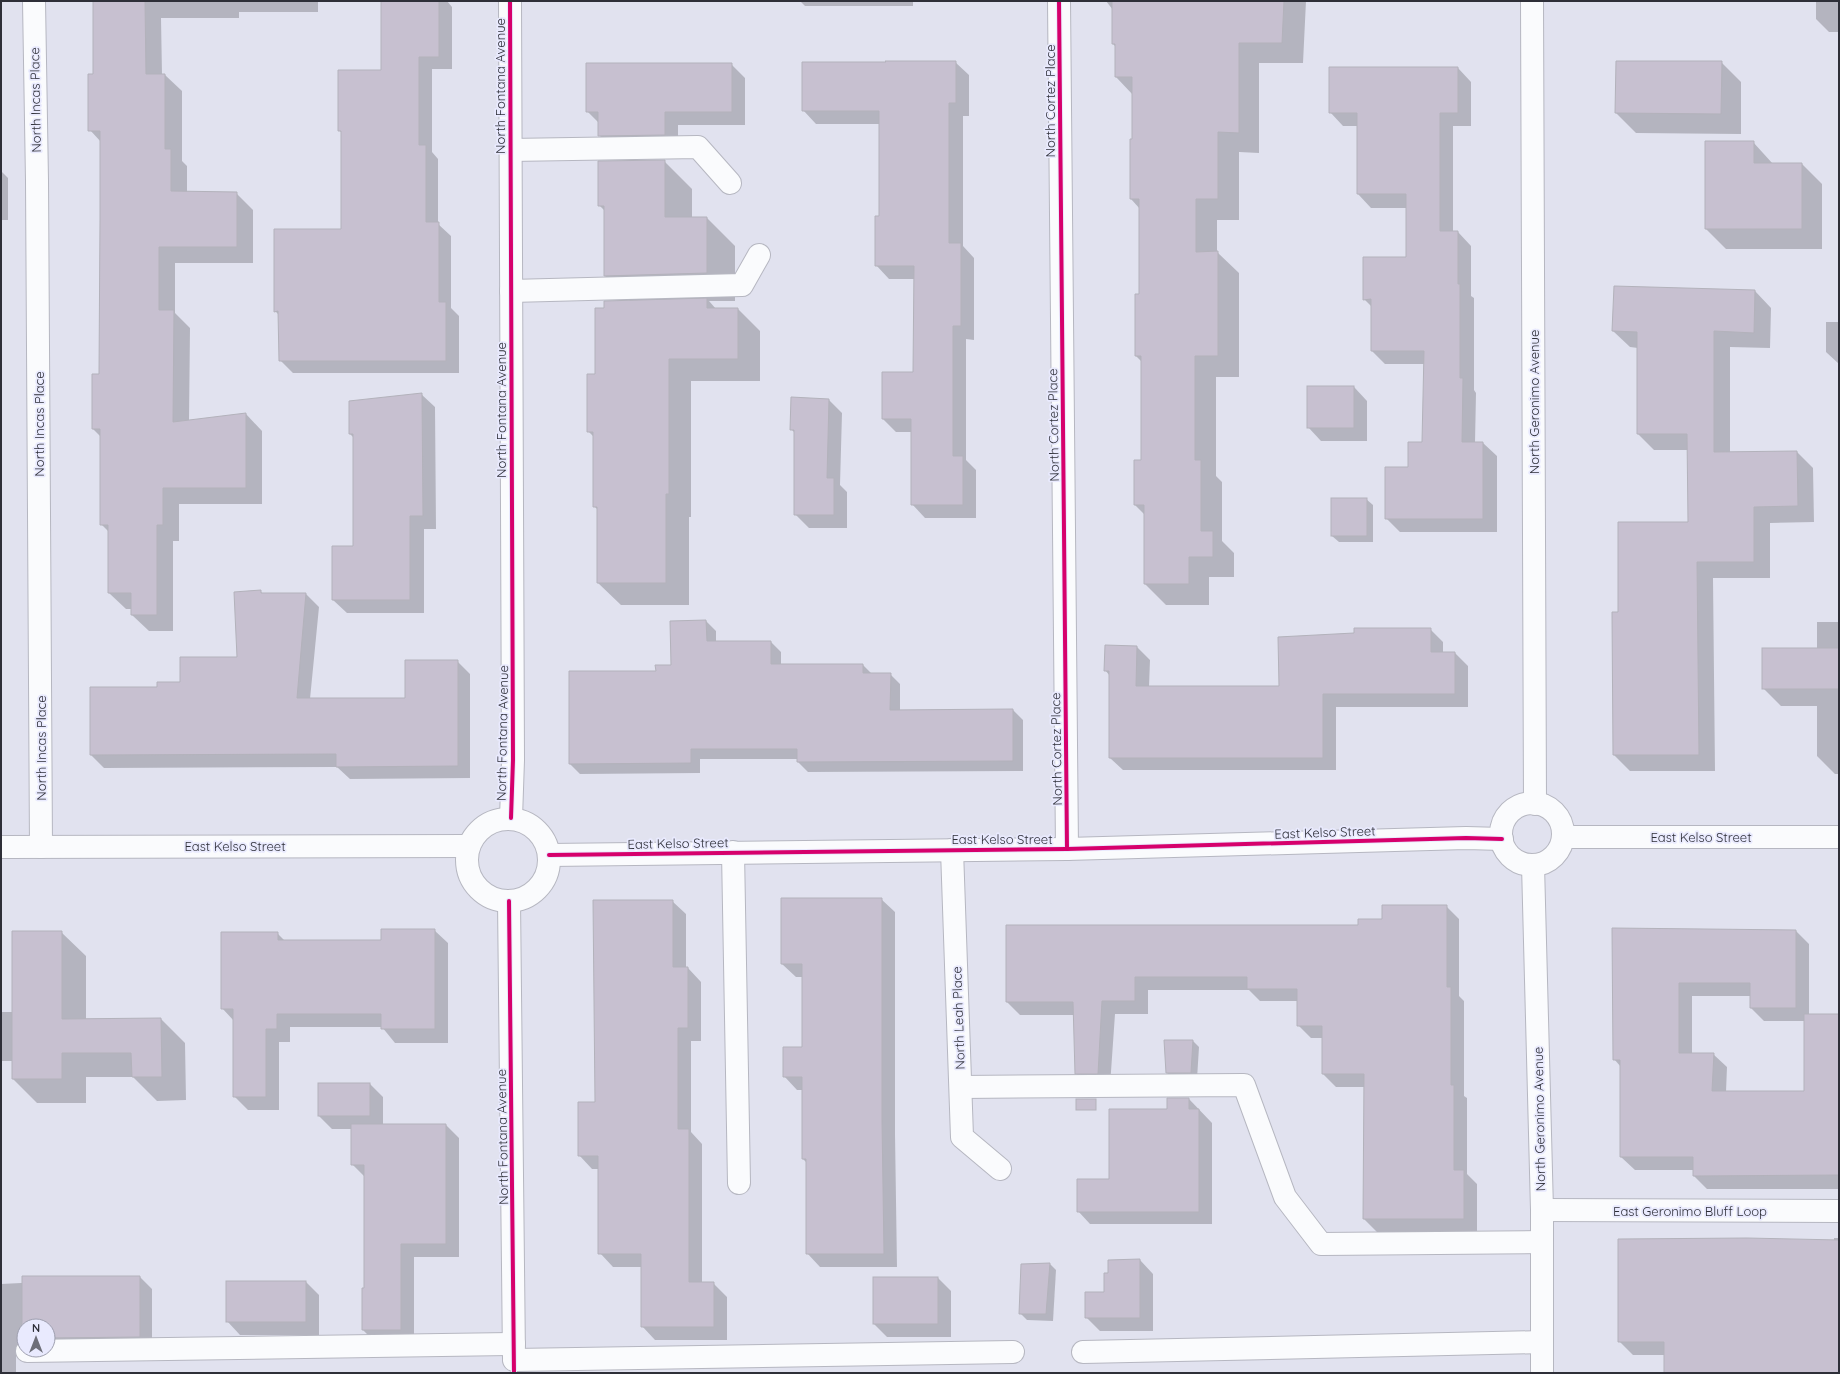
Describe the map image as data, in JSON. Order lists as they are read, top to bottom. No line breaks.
{"streets":{"street":["North Fontana Avenue","North Incas Place","North Cortez Place","North Geronimo Avenue","East Kelso Street","North Leah Place","East Geronimo Bluff Loop"]},"crossings":[["North Fontana Avenue","East Kelso Street"],["North Incas Place","East Kelso Street"],["North Cortez Place","East Kelso Street"],["North Geronimo Avenue","East Kelso Street"],["North Geronimo Avenue","East Geronimo Bluff Loop"],["East Kelso Street","North Leah Place"]],"north":"top"}
